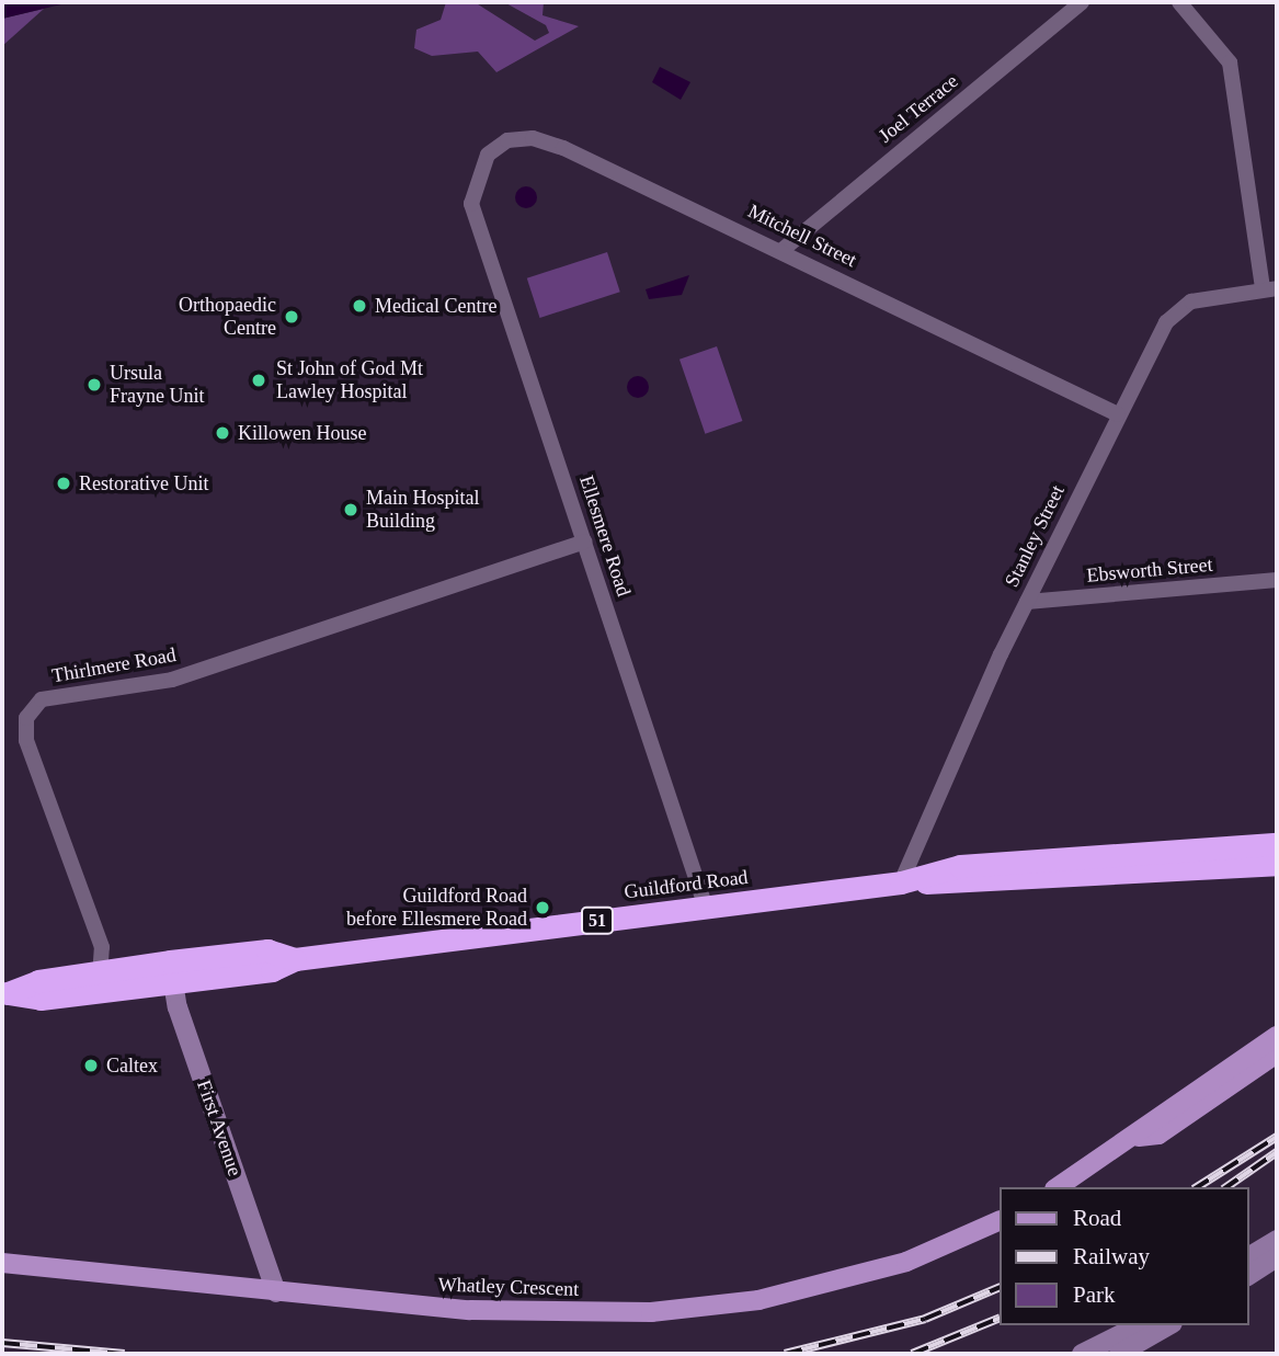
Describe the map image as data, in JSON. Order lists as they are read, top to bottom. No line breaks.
{"streets":{"highway":["Guildford Road","51"],"main road":["First Avenue","Whatley Crescent"],"street":["Joel Terrace","Mitchell Street","Ellesmere Road","Stanley Street","Ebsworth Street","Thirlmere Road"]},"crossings":[["Joel Terrace","Mitchell Street"],["Mitchell Street","Ellesmere Road"],["Mitchell Street","Stanley Street"],["Ellesmere Road","Thirlmere Road"],["Ellesmere Road","Guildford Road"],["Stanley Street","Ebsworth Street"],["Stanley Street","Guildford Road"],["Thirlmere Road","Guildford Road"],["Guildford Road","First Avenue"],["First Avenue","Whatley Crescent"]],"places":["Medical Centre","Orthopaedic Centre","St John of God Mt Lawley Hospital","Ursula Frayne Unit","Killowen House","Restorative Unit","Main Hospital Building","Guildford Road before Ellesmere Road","Caltex"],"legend":["Road","Railway","Park"]}
